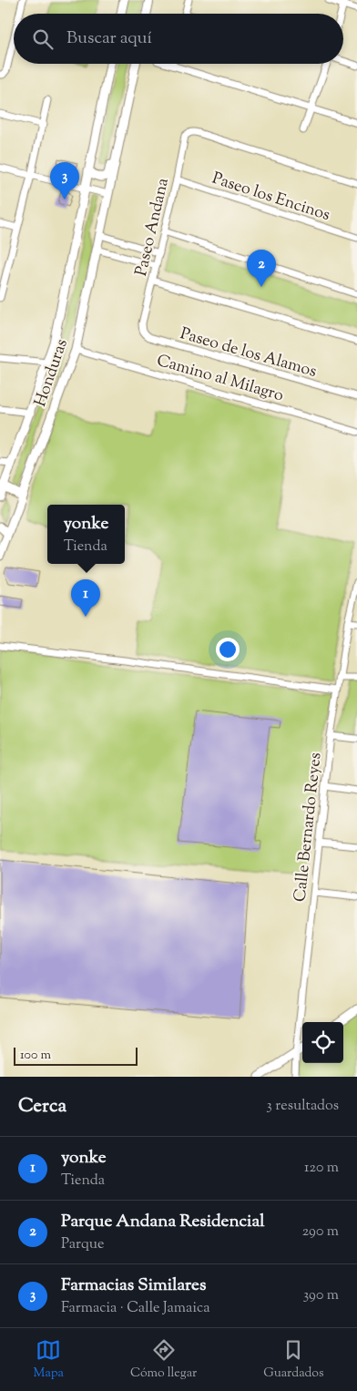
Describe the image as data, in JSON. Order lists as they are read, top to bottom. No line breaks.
{"streets":{"street":["Paseo los Encinos","Paseo Andana","Paseo de los Alamos","Honduras","Camino al Milagro","Calle Bernardo Reyes"]},"crossings":[["Paseo los Encinos","Paseo Andana"],["Paseo Andana","Paseo de los Alamos"],["Honduras","Camino al Milagro"]],"scale_bar":"100 m","page":{"search":"Buscar aquí","pins":["3","2","1"],"popup":["yonke","Tienda"],"scale":"100 m","heading":["Cerca","3 resultados"],"list":[{"mark":"1","name":"yonke","note":"Tienda","value":"120 m"},{"mark":"2","name":"Parque Andana Residencial","note":"Parque","value":"290 m"},{"mark":"3","name":"Farmacias Similares","note":"Farmacia · Calle Jamaica","value":"390 m"}],"nav":["Mapa","Cómo llegar","Guardados"]}}
